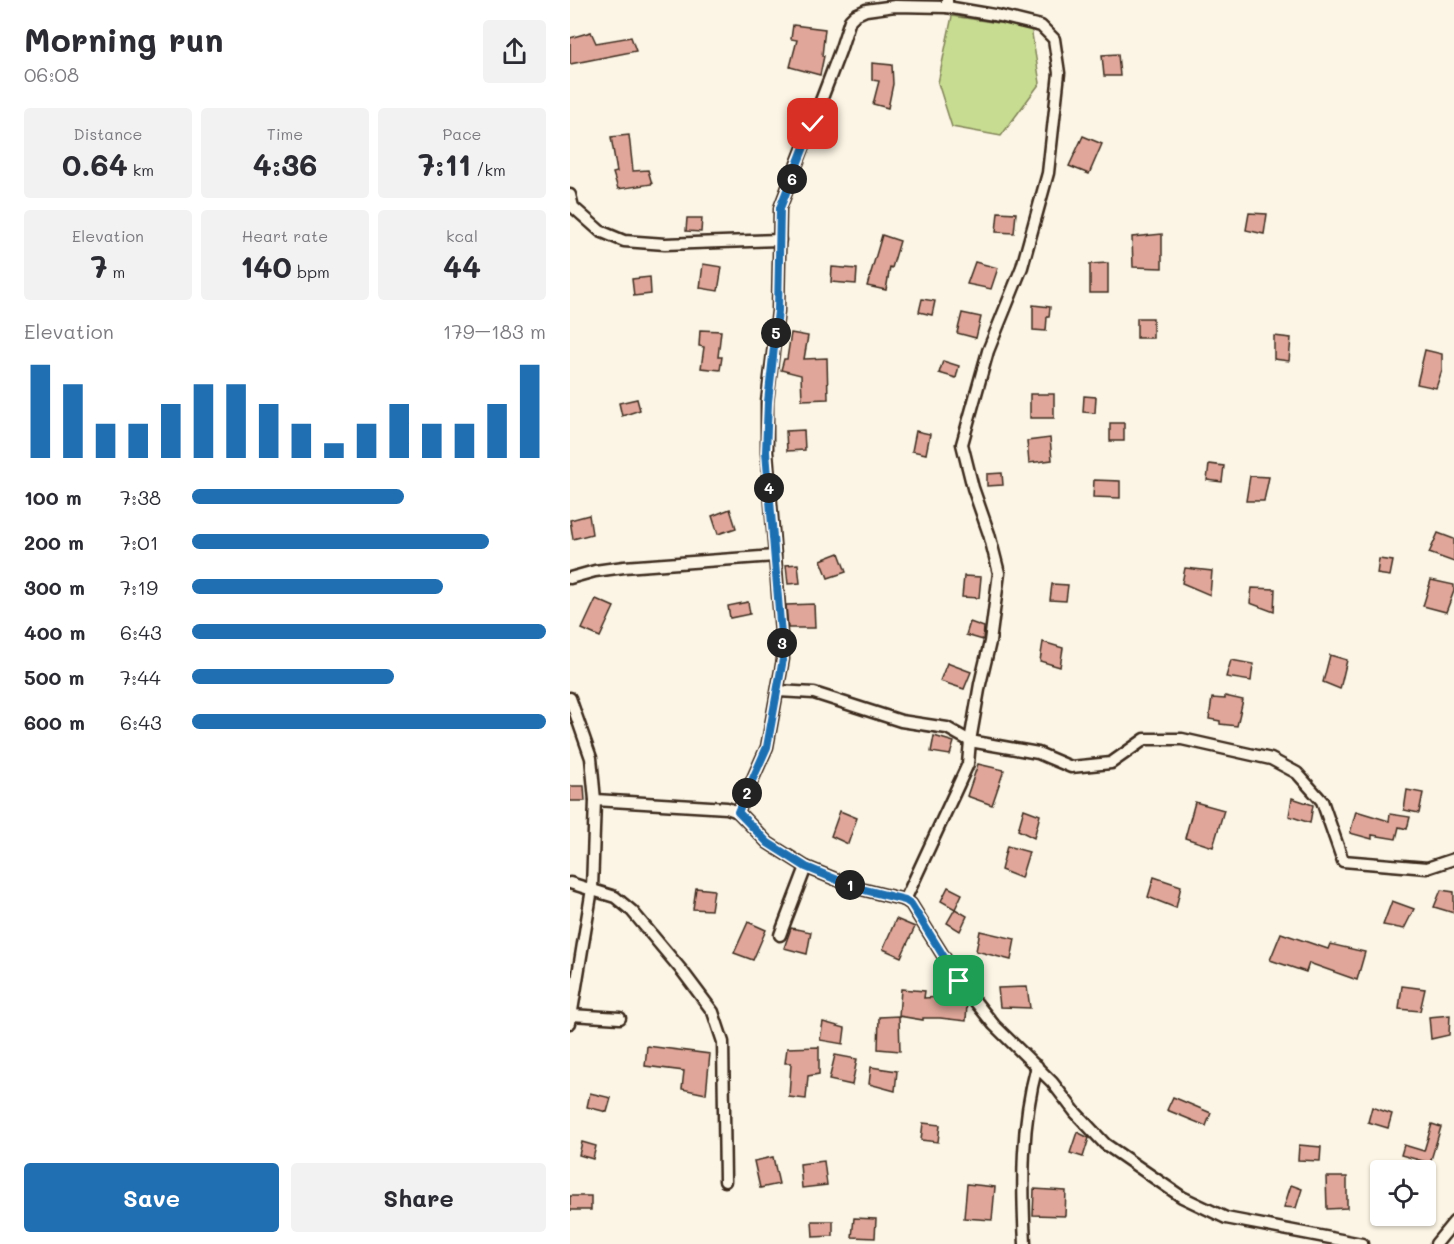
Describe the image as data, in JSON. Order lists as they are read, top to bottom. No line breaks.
{"page":{"heading":["Morning run","06:08"],"stats":[["Distance","0.64 km"],["Time","4:36"],["Pace","7:11 /km"],["Elevation","7 m"],["Heart rate","140 bpm"],["kcal","44"]],"pins":["6","5","4","3","2","1"],"chart":["Elevation","179–183 m"],"list":[{"name":"100 m","note":"7:38"},{"name":"200 m","note":"7:01"},{"name":"300 m","note":"7:19"},{"name":"400 m","note":"6:43"},{"name":"500 m","note":"7:44"},{"name":"600 m","note":"6:43"}],"buttons":["Save","Share"]}}
